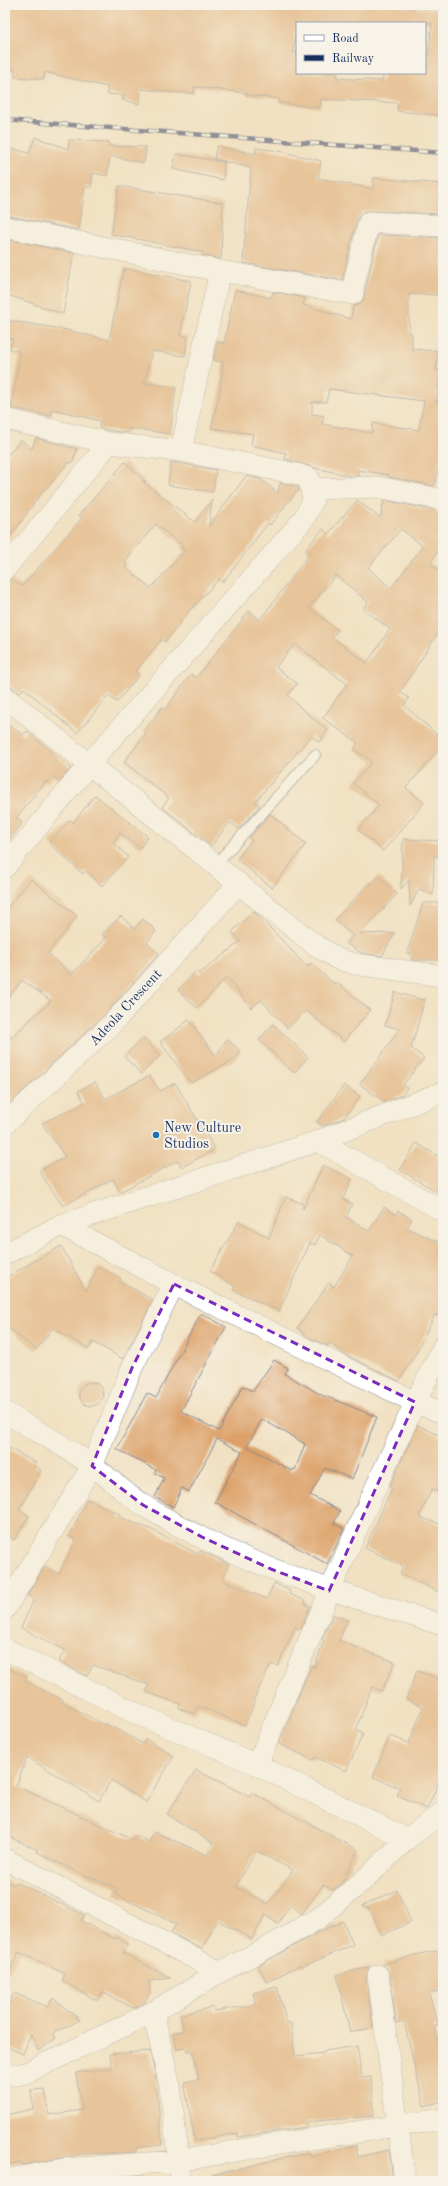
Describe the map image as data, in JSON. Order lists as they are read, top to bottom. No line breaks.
{"streets":{"street":["Adeola Crescent"]},"places":["New Culture Studios"],"legend":["Road","Railway"]}
